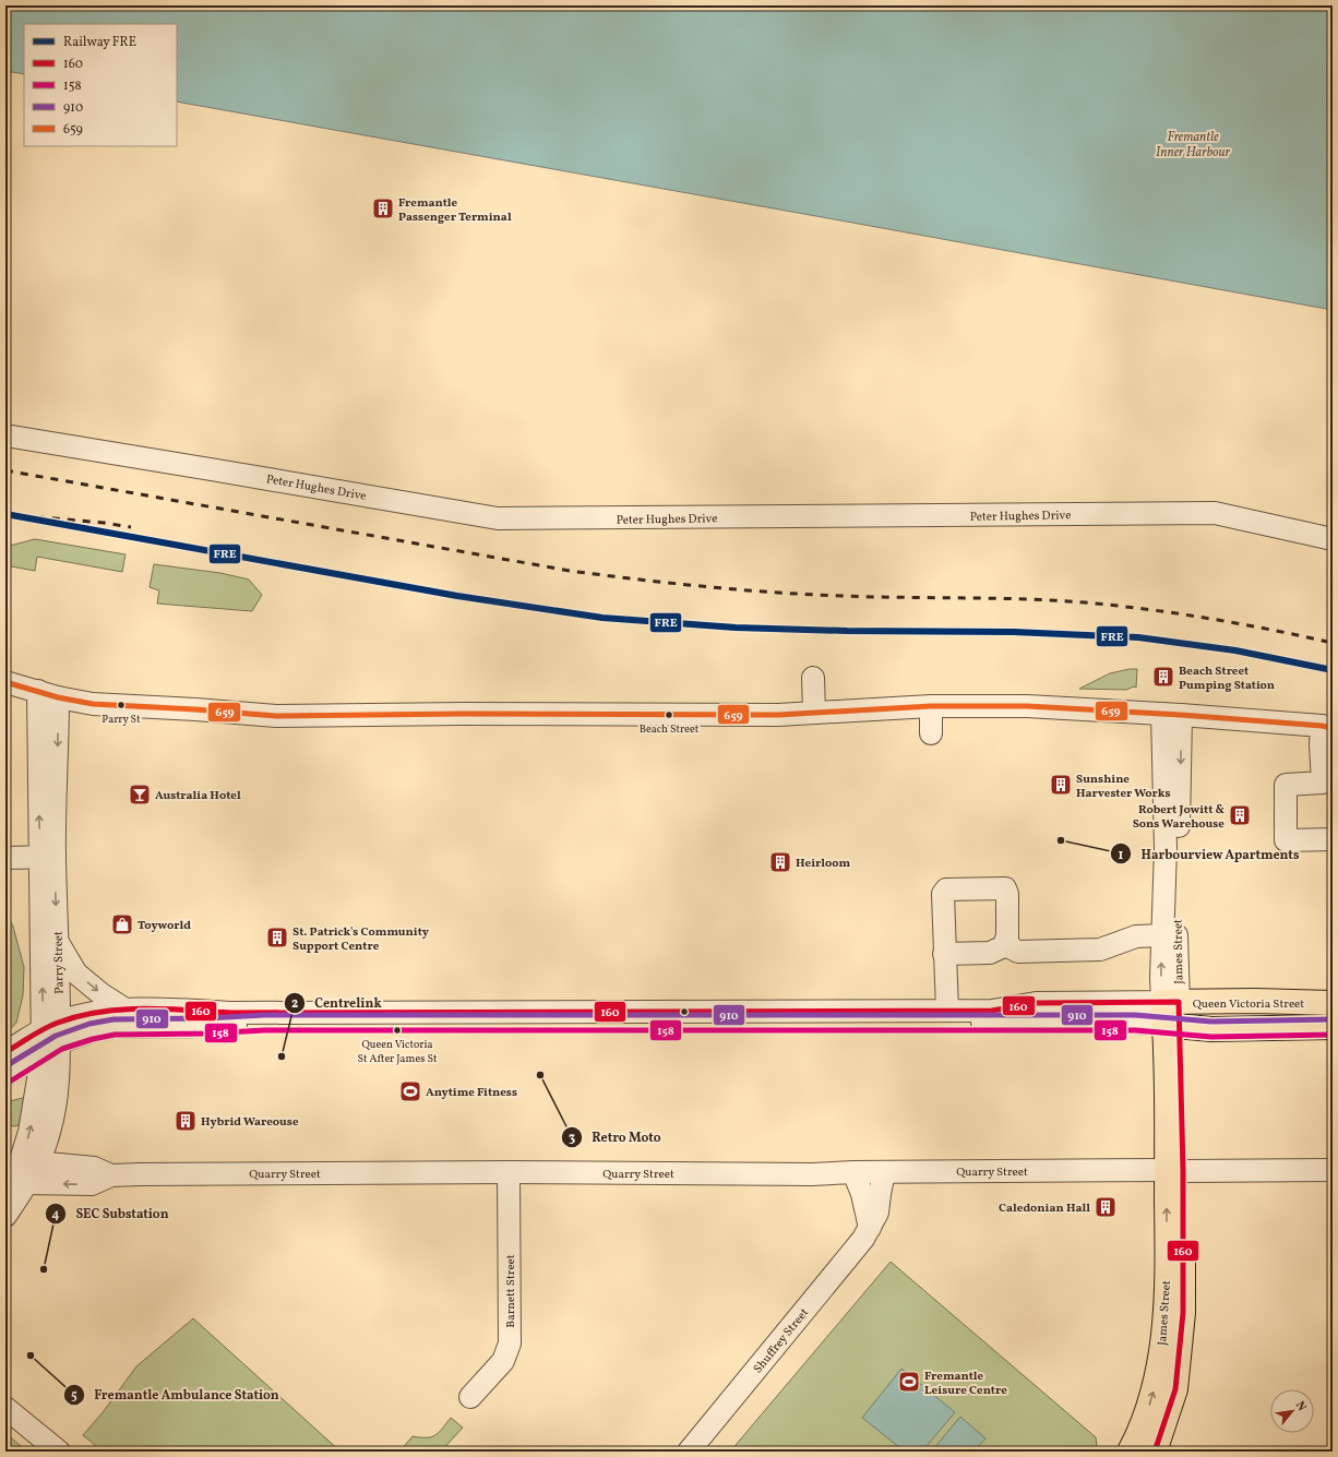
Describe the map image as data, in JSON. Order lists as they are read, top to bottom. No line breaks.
{"streets":{"main road":["James Street","Queen Victoria Street"],"street":["Peter Hughes Drive","Parry Street","Quarry Street","Barnett Street","Shuffrey Street"]},"crossings":[["James Street","Queen Victoria Street"],["James Street","Quarry Street"],["Parry Street","Queen Victoria Street"],["Parry Street","Quarry Street"],["Quarry Street","Barnett Street"],["Quarry Street","Shuffrey Street"]],"water":["Fremantle Inner Harbour"],"places":{"building":["Fremantle Passenger Terminal","Beach Street Pumping Station","Sunshine Harvester Works","Robert Jowitt & Sons Warehouse","Heirloom","St. Patrick's Community Support Centre","Hybrid Wareouse","Caledonian Hall"],"other":["Parry St","Beach Street","Harbourview Apartments","Queen Victoria St After James St","Centrelink","Retro Moto","SEC Substation","Fremantle Ambulance Station"],"bar":["Australia Hotel"],"shop":["Toyworld"],"sports":["Anytime Fitness","Fremantle Leisure Centre"]},"lines":["rail line FRE","transit line 659","transit line 160","transit line 910","transit line 158"],"legend":["Railway FRE","160","158","910","659"],"north":"top right"}
